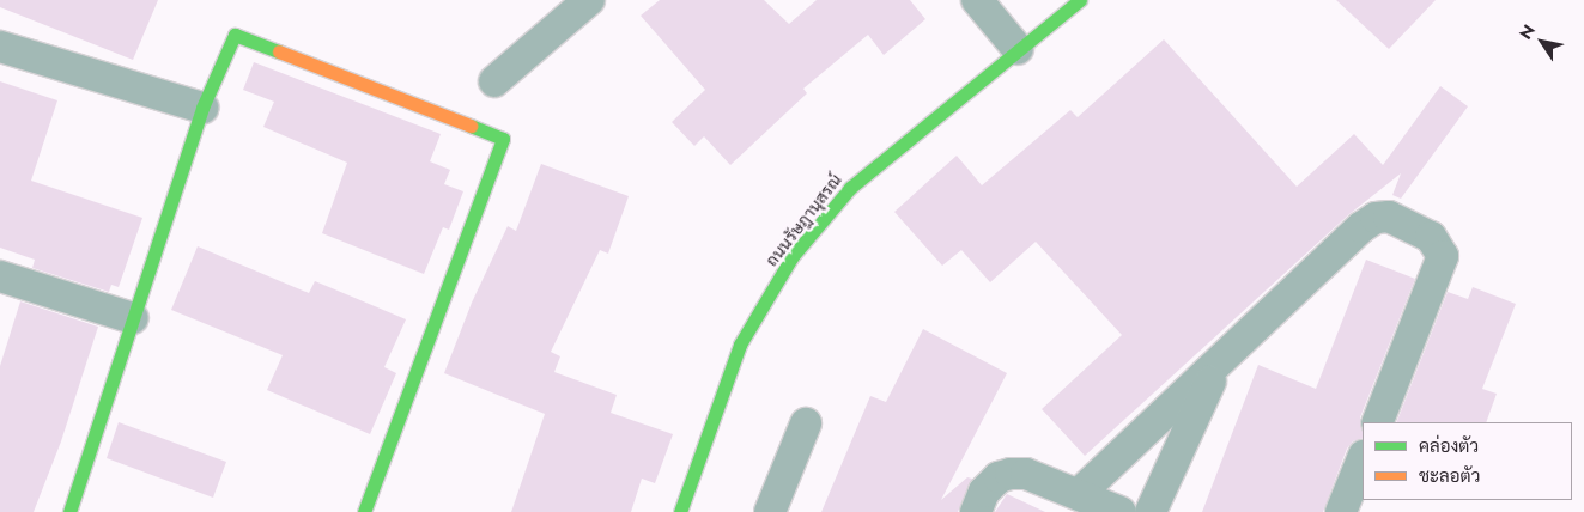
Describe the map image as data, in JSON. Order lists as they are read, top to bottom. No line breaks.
{"streets":{"street":["ถนนรัษฎานุสรณ์"]},"legend":["คล่องตัว","ชะลอตัว"],"north":"top left"}
